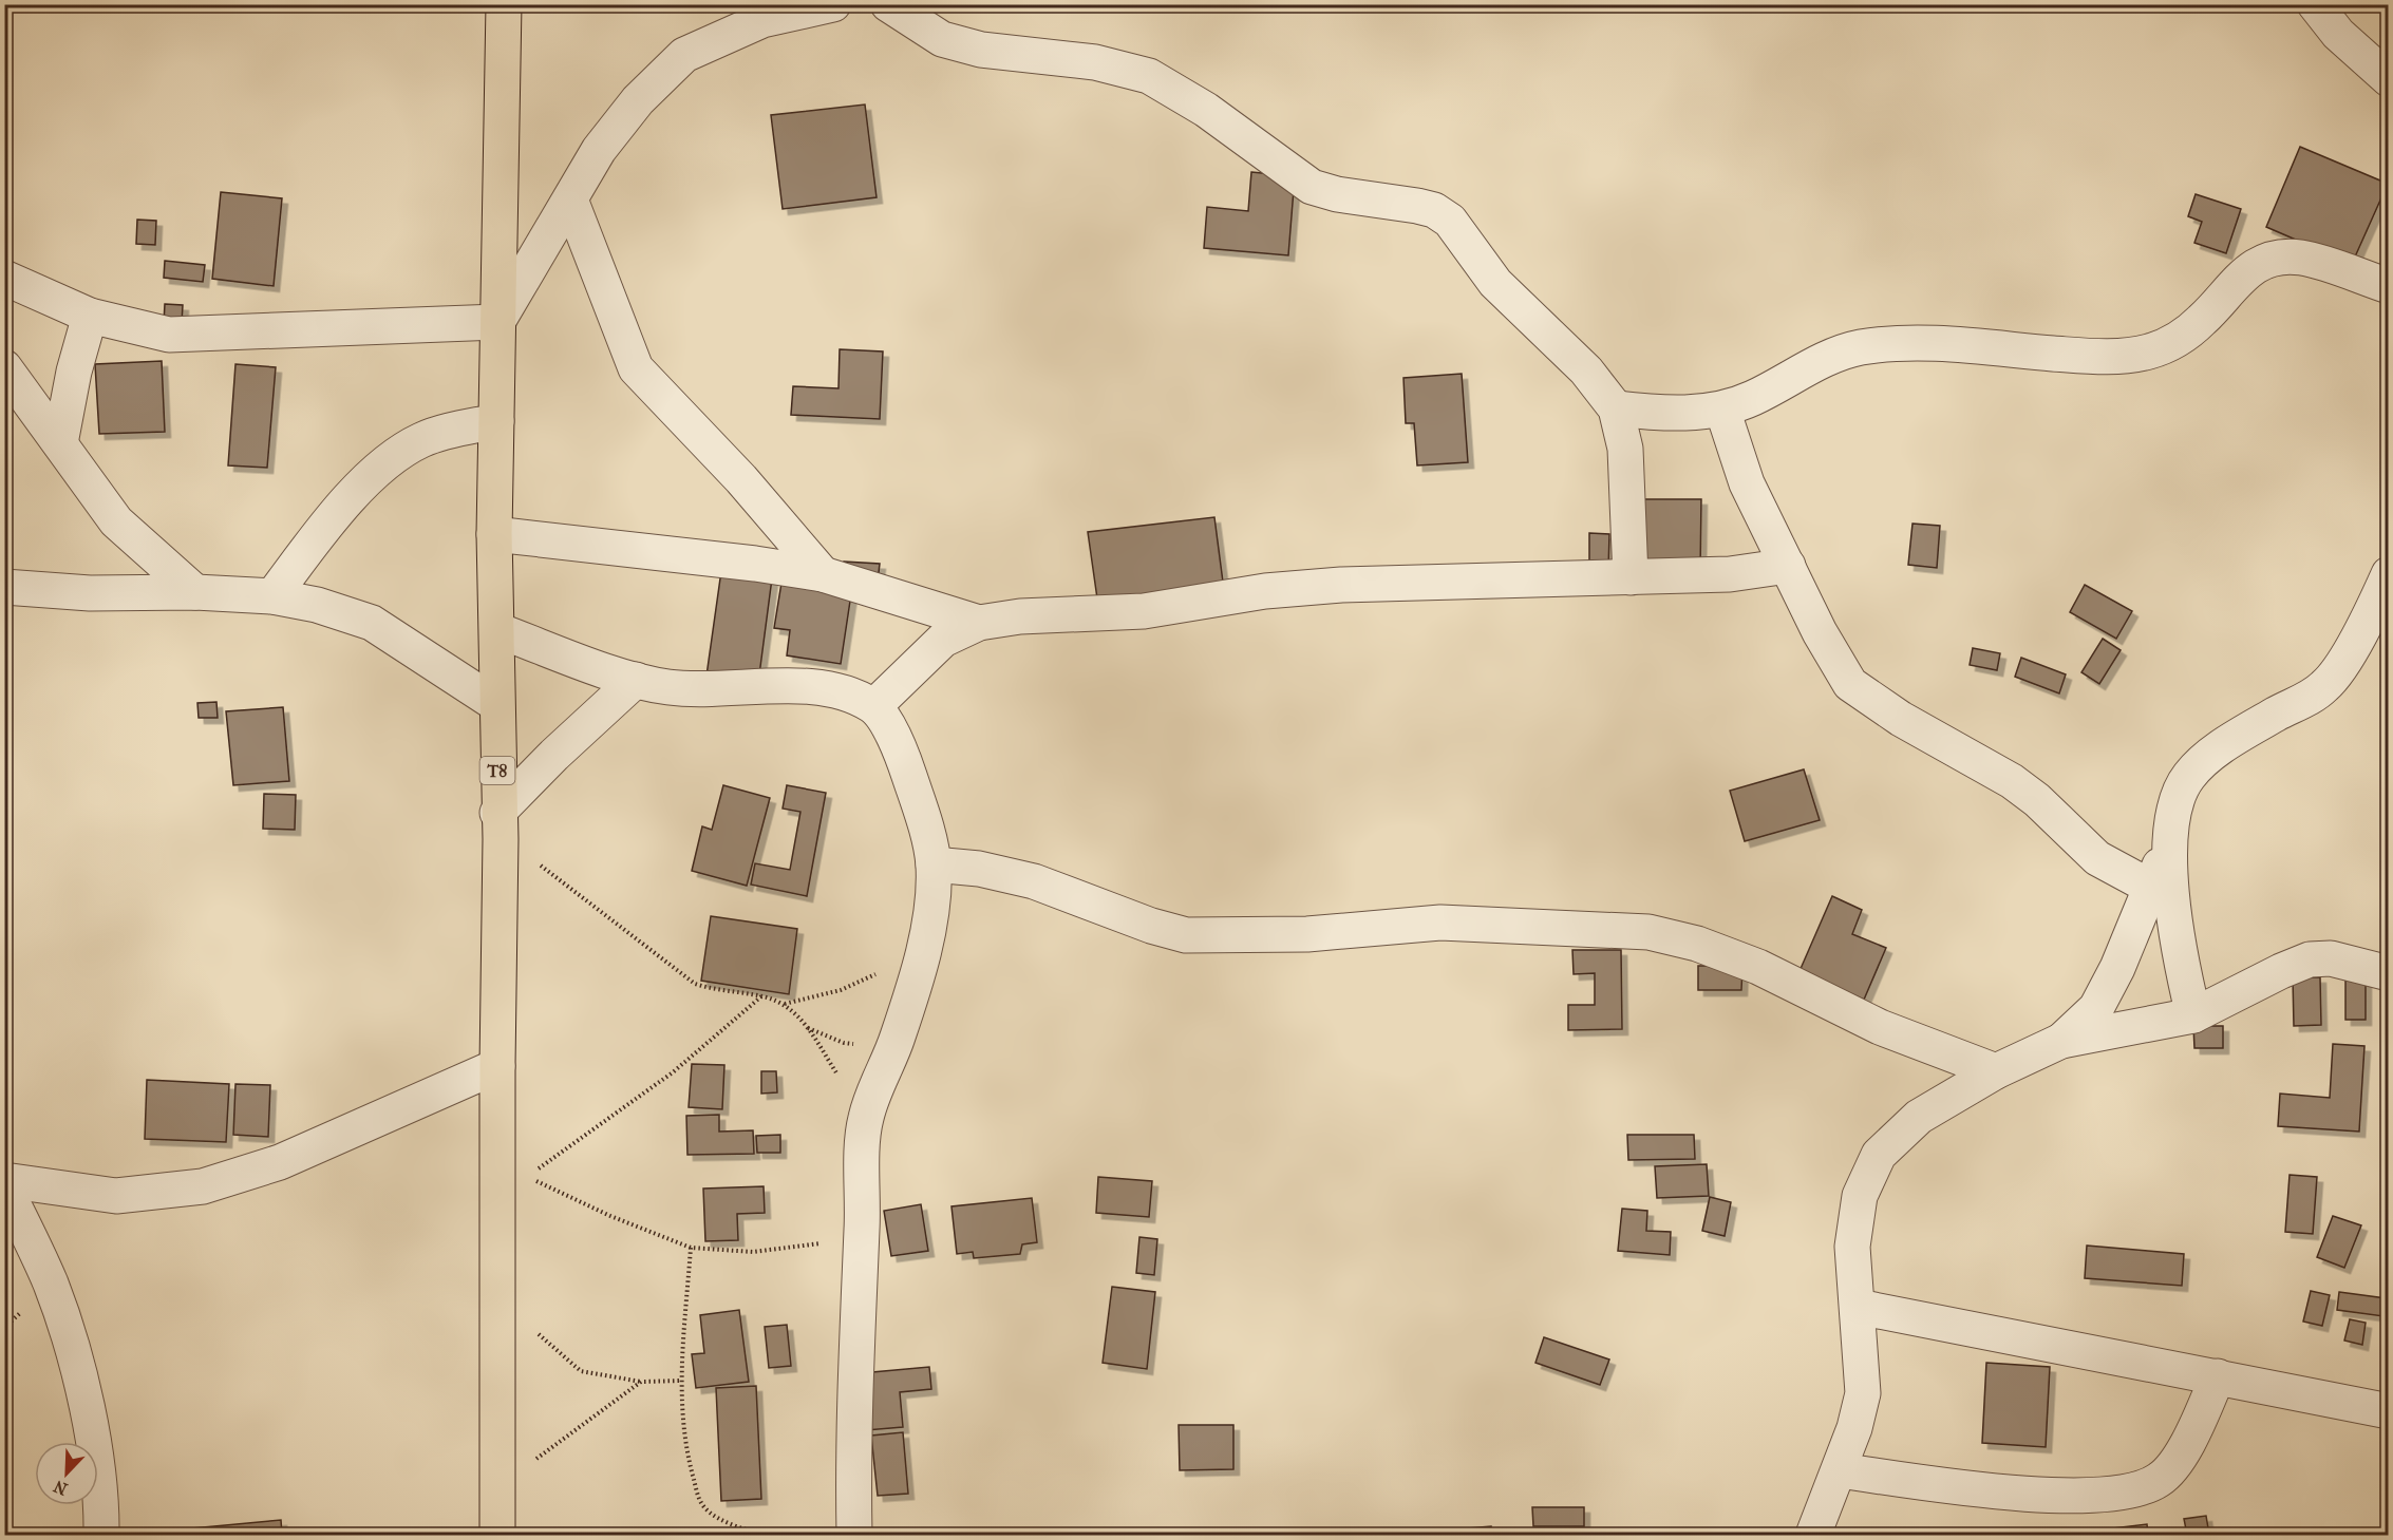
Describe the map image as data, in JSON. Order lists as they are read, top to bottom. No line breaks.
{"streets":{"highway":["T8"]},"north":"bottom left"}
